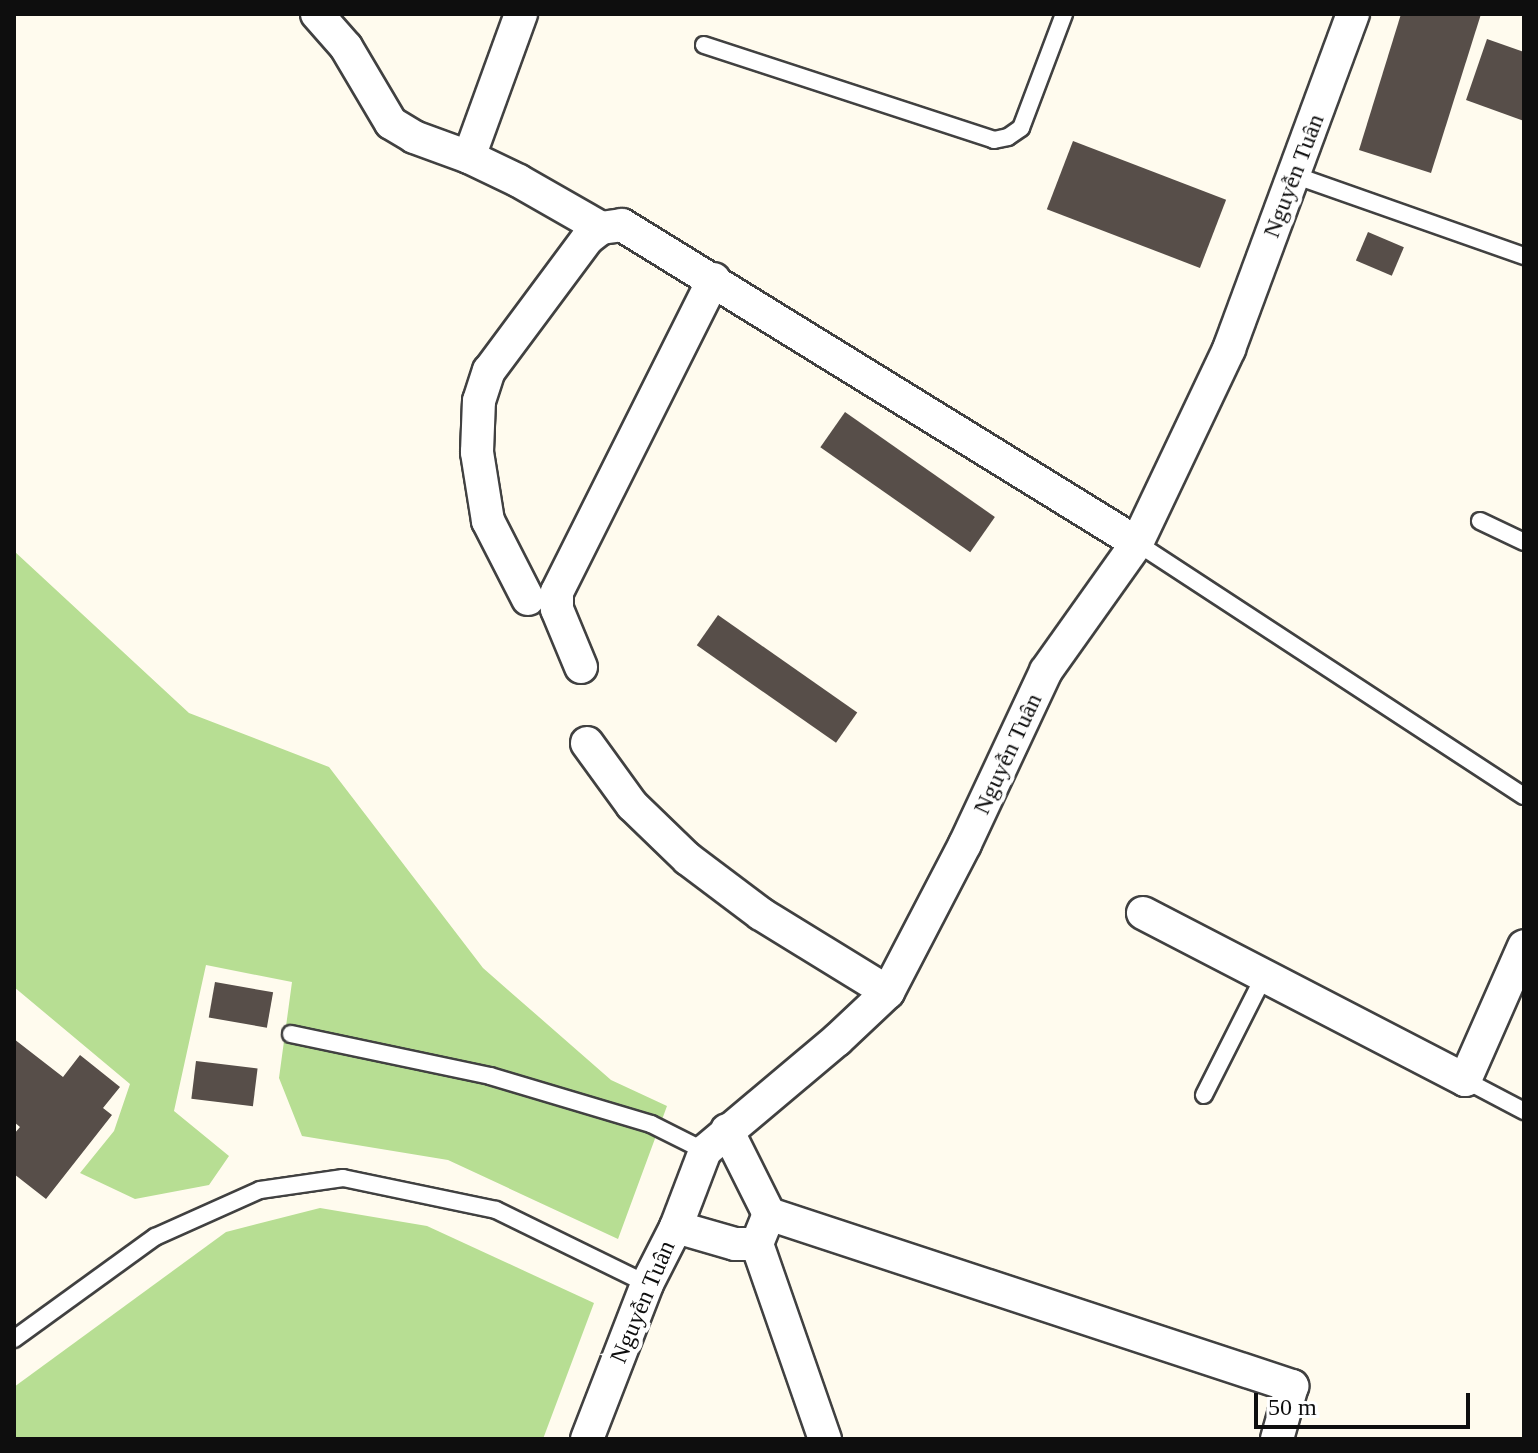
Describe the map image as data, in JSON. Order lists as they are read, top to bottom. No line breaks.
{"streets":{"street":["Nguyễn Tuân"]},"scale_bar":"50 m"}
